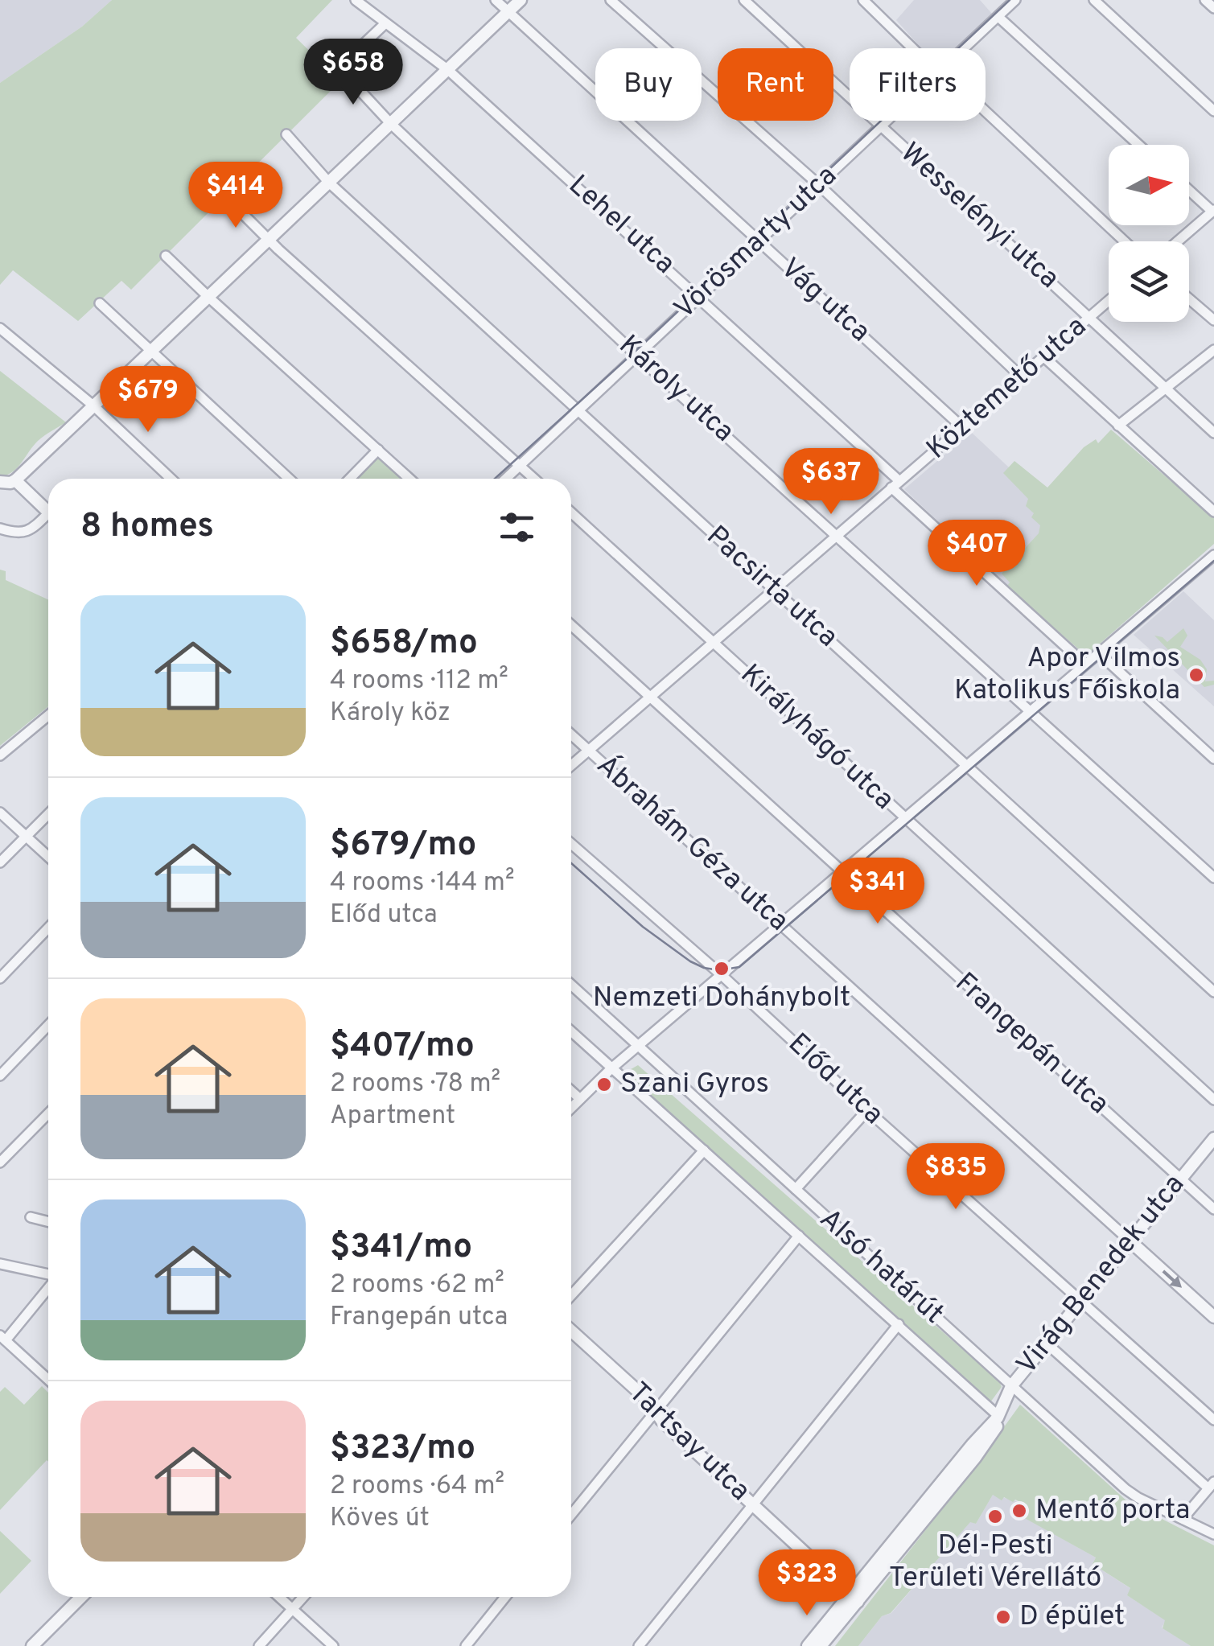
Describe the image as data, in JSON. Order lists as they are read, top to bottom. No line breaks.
{"streets":{"street":["Wesselényi utca","Lehel utca","Vörösmarty utca","Vág utca","Köztemető utca","Károly utca","Pacsirta utca","Királyhágó utca","Ábrahám Géza utca","Frangepán utca","Előd utca","Alsó határút","Virág Benedek utca","Tartsay utca"]},"crossings":[["Wesselényi utca","Vörösmarty utca"],["Wesselényi utca","Köztemető utca"],["Lehel utca","Vörösmarty utca"],["Lehel utca","Köztemető utca"],["Lehel utca","Károly utca"],["Vörösmarty utca","Vág utca"],["Vörösmarty utca","Károly utca"],["Vörösmarty utca","Pacsirta utca"],["Vág utca","Köztemető utca"],["Köztemető utca","Károly utca"],["Köztemető utca","Pacsirta utca"],["Köztemető utca","Királyhágó utca"],["Köztemető utca","Ábrahám Géza utca"],["Köztemető utca","Frangepán utca"],["Ábrahám Géza utca","Virág Benedek utca"],["Frangepán utca","Virág Benedek utca"],["Előd utca","Virág Benedek utca"],["Alsó határút","Virág Benedek utca"],["Virág Benedek utca","Tartsay utca"]],"places":["Apor Vilmos Katolikus Főiskola","Nemzeti Dohánybolt","Szani Gyros","Mentő porta","Dél-Pesti Területi Vérellátó","D épület"],"north":"right","page":{"price":["$658","$414","$679","$637","$407","$341","$835","$323"],"chip":["Buy","Rent","Filters"],"heading":"8 homes","list":[{"name":"$658/mo","note":"4 rooms · 112 m² · Károly köz"},{"name":"$679/mo","note":"4 rooms · 144 m² · Előd utca"},{"name":"$407/mo","note":"2 rooms · 78 m² · Apartment"},{"name":"$341/mo","note":"2 rooms · 62 m² · Frangepán utca"},{"name":"$323/mo","note":"2 rooms · 64 m² · Köves út"}]}}
